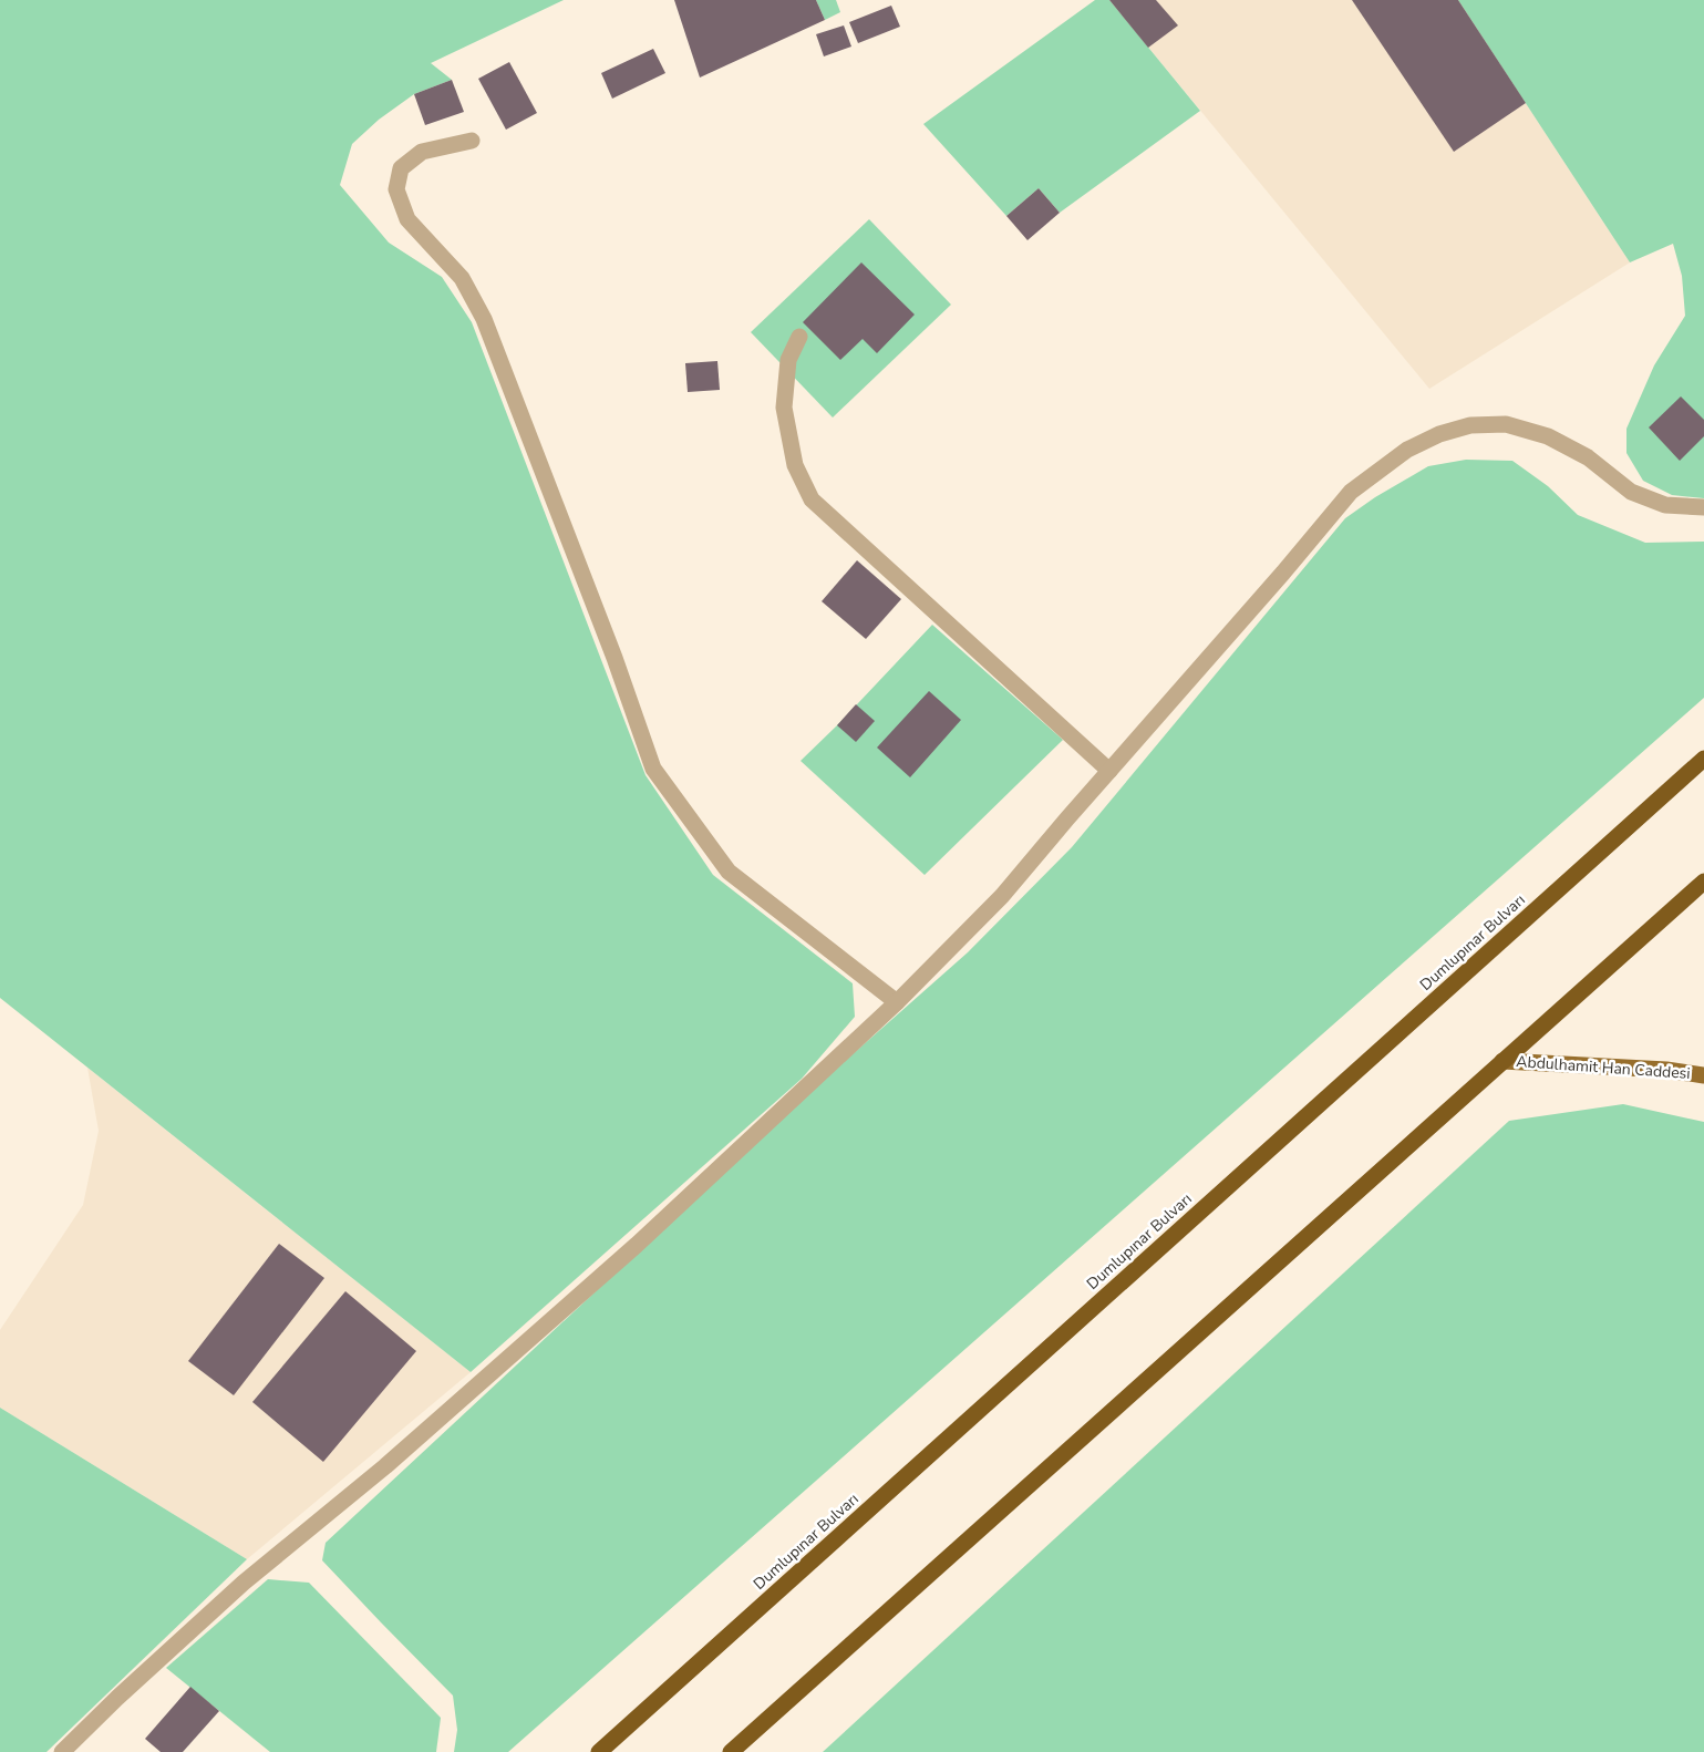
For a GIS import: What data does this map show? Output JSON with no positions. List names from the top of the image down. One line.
{"streets":{"highway":["Dumlupınar Bulvarı"],"main road":["Abdulhamit Han Caddesi"]}}
